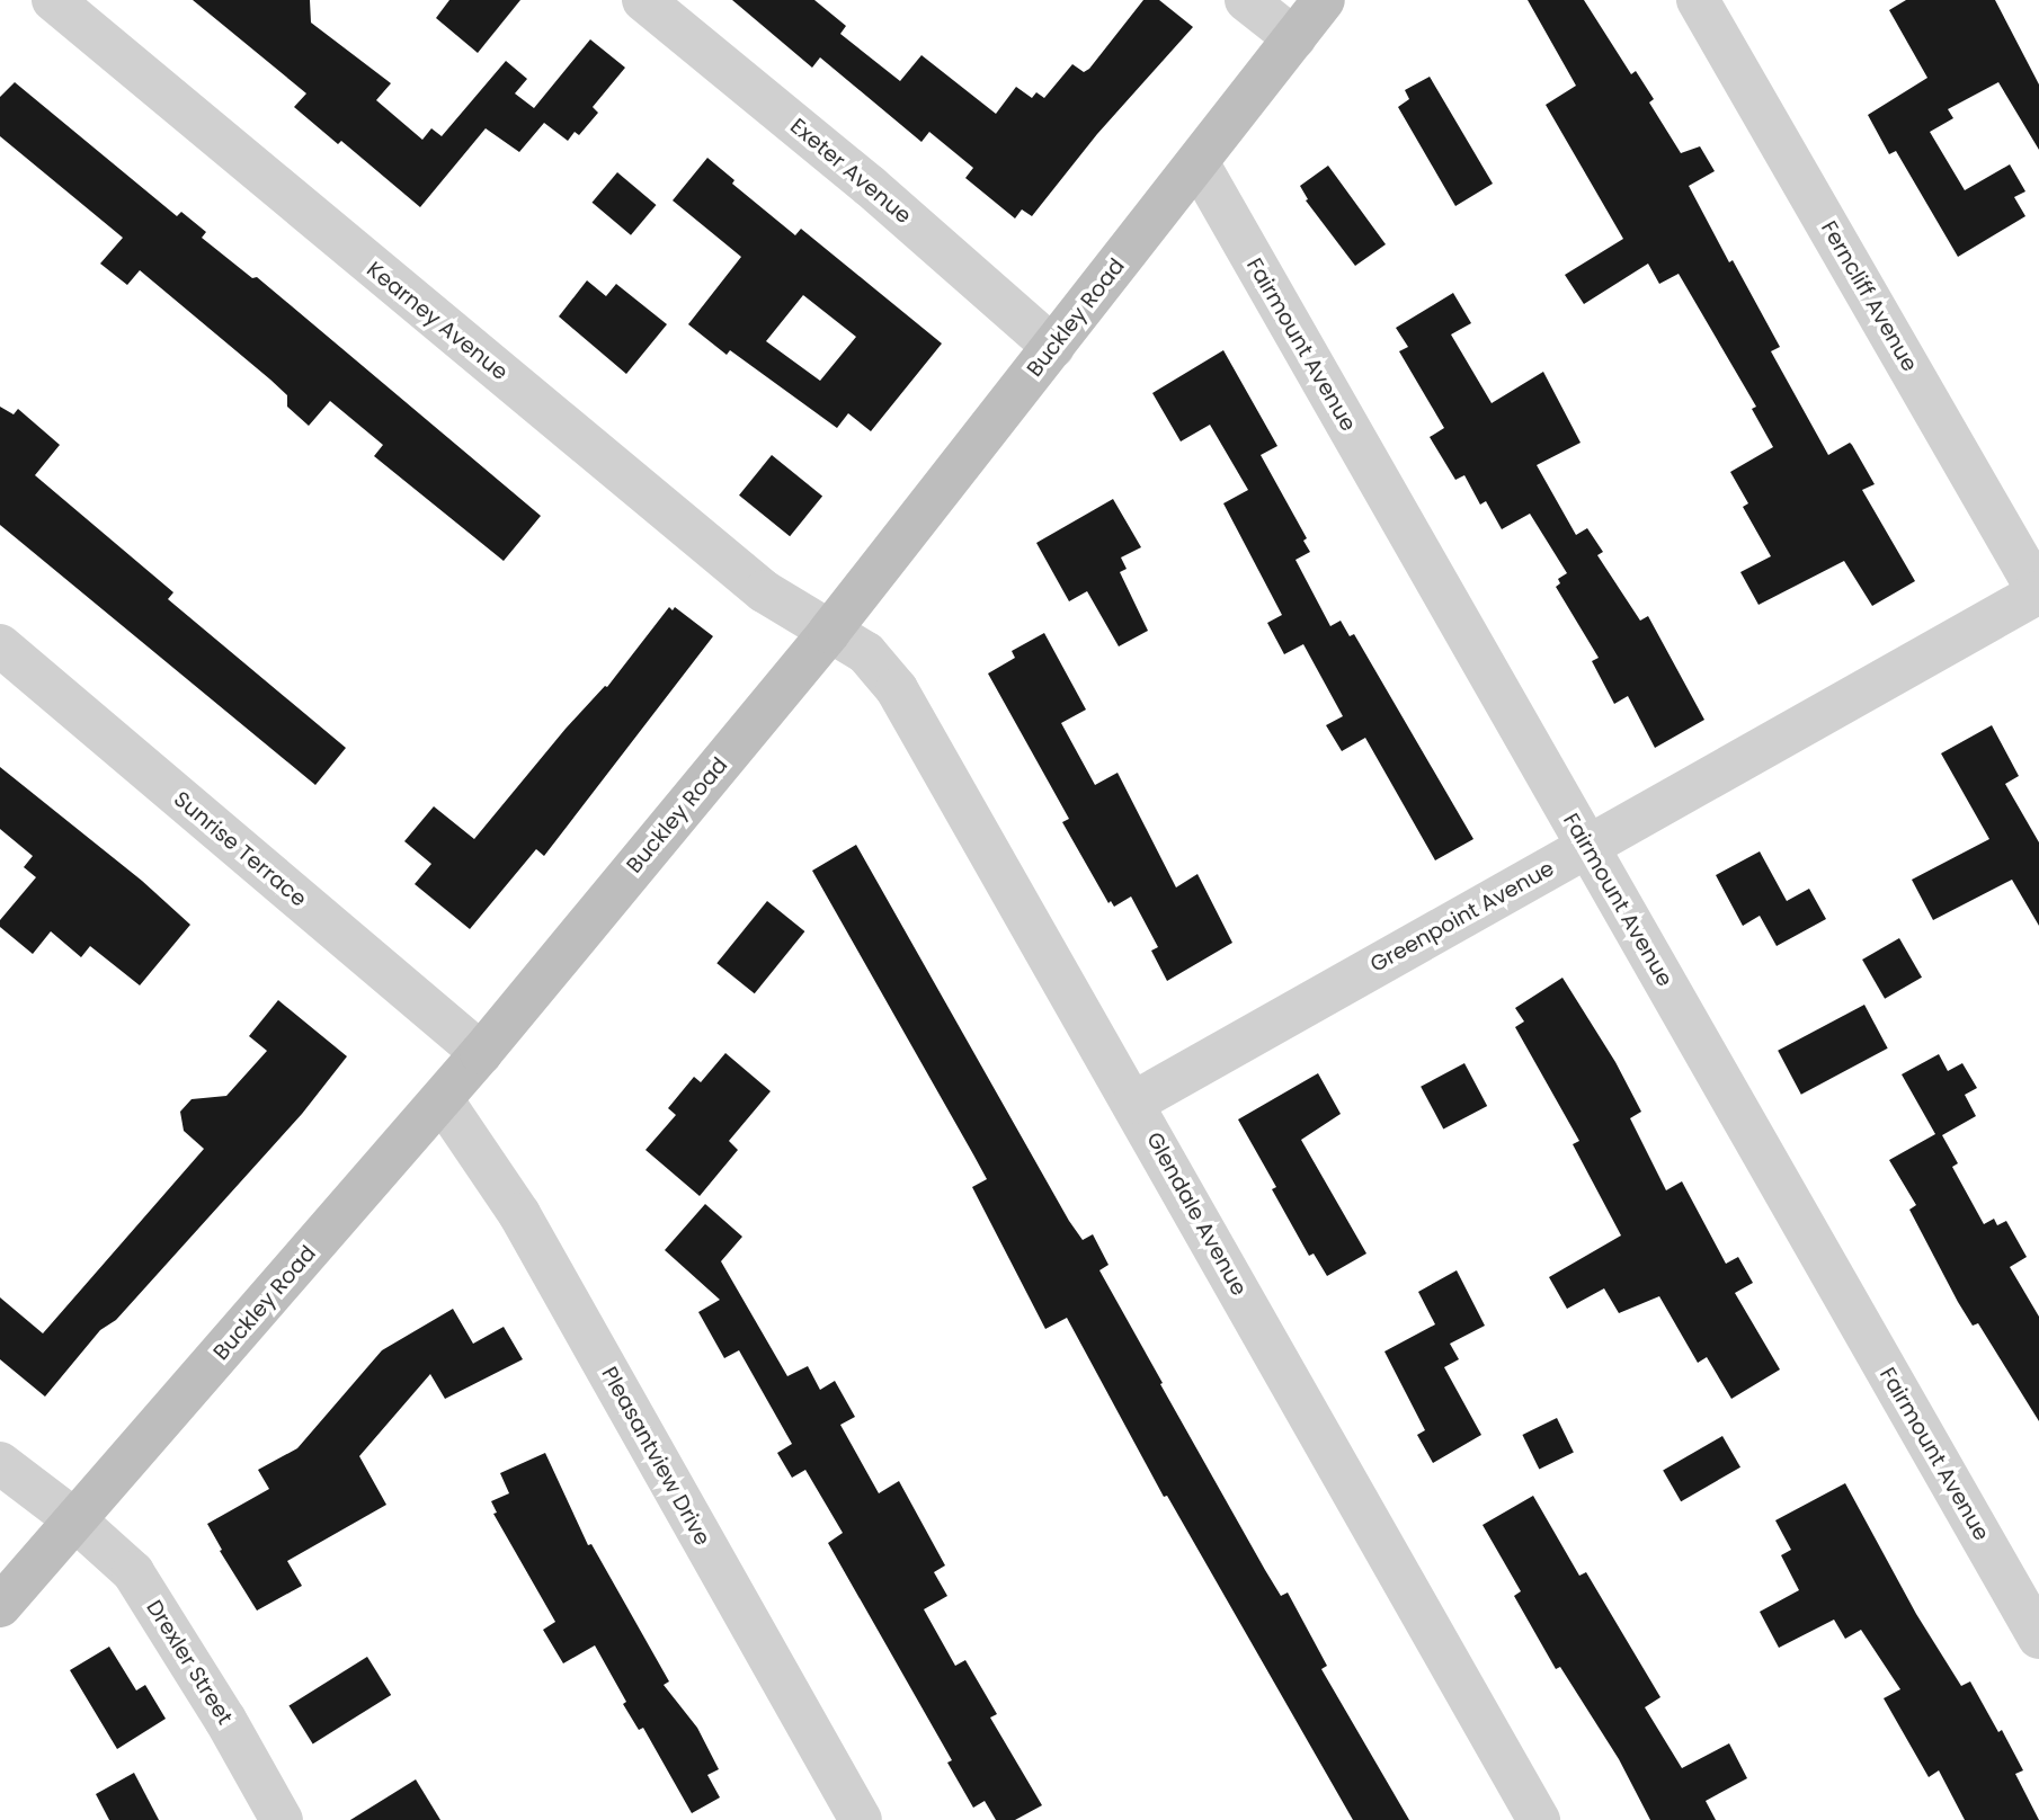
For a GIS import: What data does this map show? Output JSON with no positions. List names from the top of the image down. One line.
{"streets":{"street":["Exeter Avenue","Ferncliff Avenue","Buckley Road","Kearney Avenue","Fairmount Avenue","Sunrise Terrace","Greenpoint Avenue","Glendale Avenue","Pleasantview Drive","Drexler Street"]},"crossings":[["Exeter Avenue","Buckley Road"],["Ferncliff Avenue","Greenpoint Avenue"],["Buckley Road","Kearney Avenue"],["Buckley Road","Fairmount Avenue"],["Buckley Road","Sunrise Terrace"],["Buckley Road","Glendale Avenue"],["Buckley Road","Pleasantview Drive"],["Buckley Road","Drexler Street"],["Kearney Avenue","Glendale Avenue"],["Fairmount Avenue","Greenpoint Avenue"],["Greenpoint Avenue","Glendale Avenue"]]}
